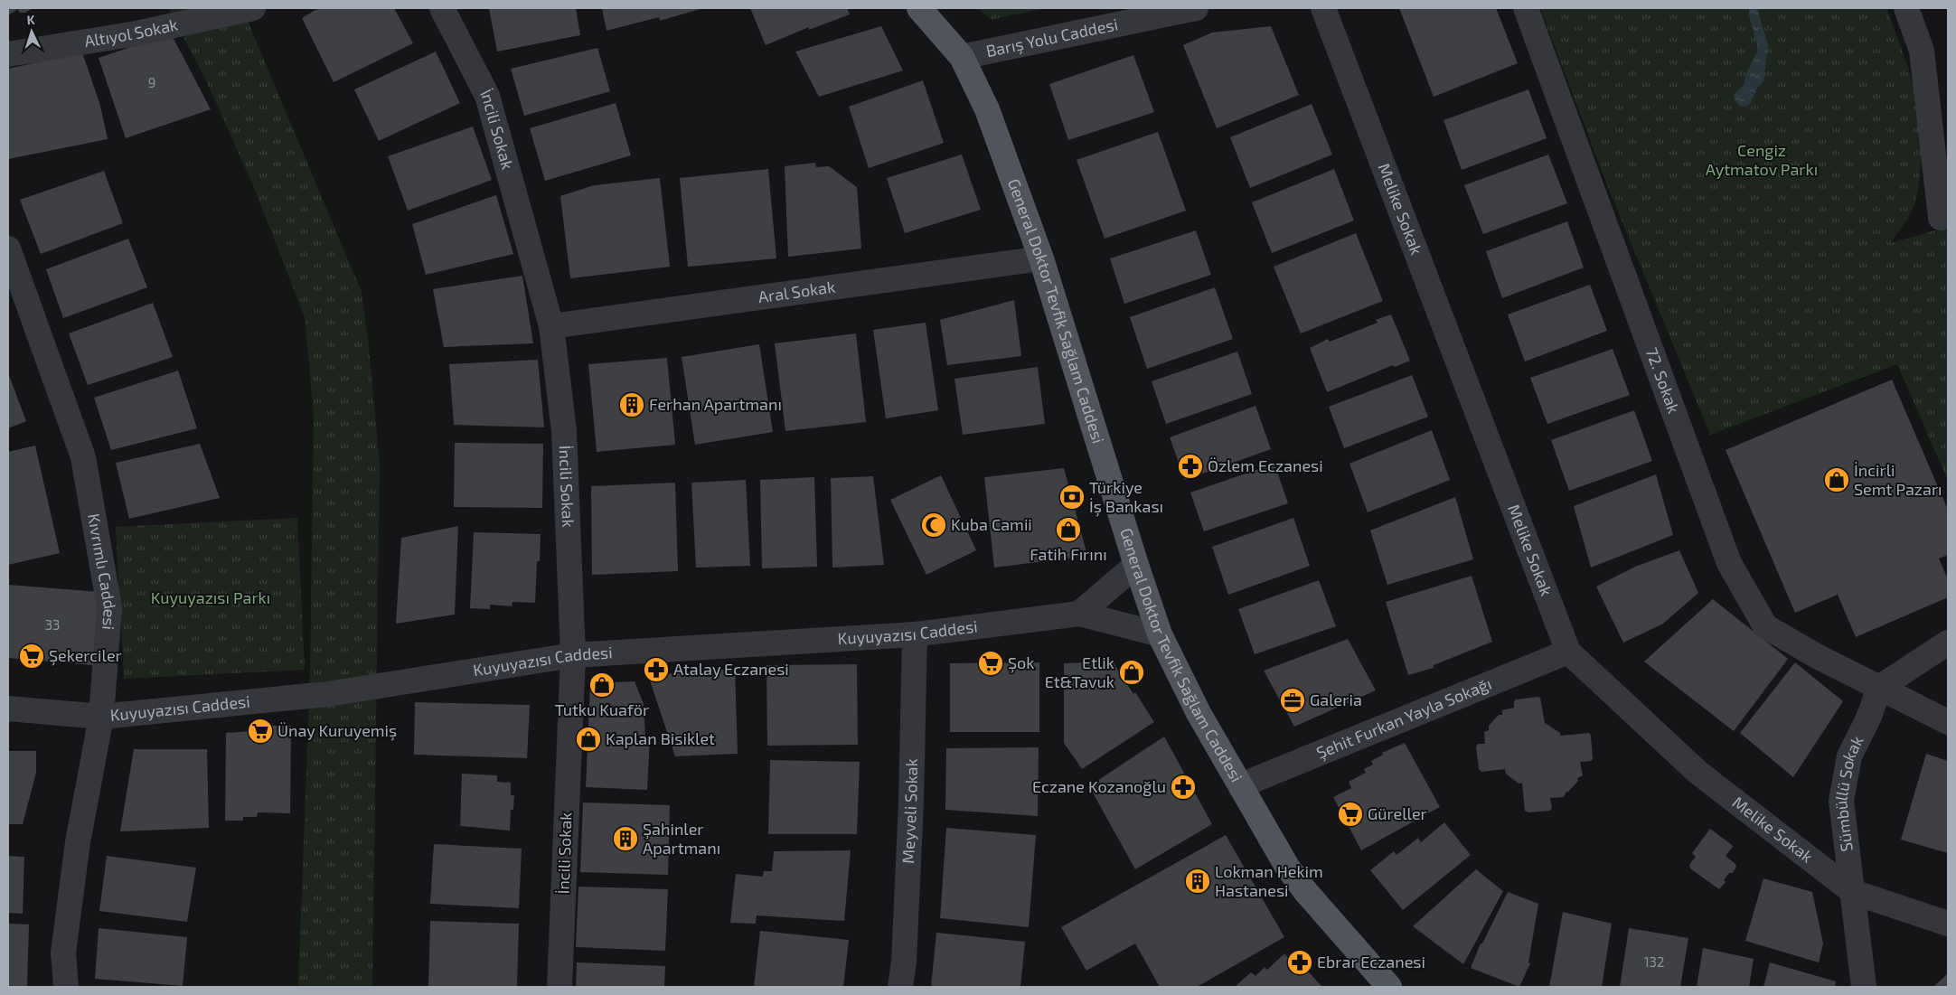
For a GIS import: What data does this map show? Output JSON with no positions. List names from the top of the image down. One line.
{"streets":{"main road":["General Doktor Tevfik Sağlam Caddesi"],"street":["Altıyol Sokak","Barış Yolu Caddesi","İncili Sokak","Melike Sokak","Aral Sokak","72. Sokak","Kıvrımlı Caddesi","Kuyuyazısı Caddesi","Şehit Furkan Yayla Sokağı","Sümbüllü Sokak","Meyveli Sokak"]},"crossings":[["Barış Yolu Caddesi","General Doktor Tevfik Sağlam Caddesi"],["İncili Sokak","Aral Sokak"],["İncili Sokak","Kuyuyazısı Caddesi"],["Melike Sokak","Şehit Furkan Yayla Sokağı"],["Melike Sokak","Sümbüllü Sokak"],["Aral Sokak","General Doktor Tevfik Sağlam Caddesi"],["General Doktor Tevfik Sağlam Caddesi","Şehit Furkan Yayla Sokağı"],["72. Sokak","Sümbüllü Sokak"],["Kıvrımlı Caddesi","Kuyuyazısı Caddesi"],["Kuyuyazısı Caddesi","Meyveli Sokak"]],"parks":["Cengiz Aytmatov Parkı","Kuyuyazısı Parkı"],"places":{"building":["Ferhan Apartmanı","Şahinler Apartmanı","Lokman Hekim Hastanesi"],"pharmacy":["Özlem Eczanesi","Atalay Eczanesi","Eczane Kozanoğlu","Ebrar Eczanesi"],"shop":["İncirli Semt Pazarı","Fatih Fırını","Etlik Et&Tavuk","Tutku Kuaför","Kaplan Bisiklet"],"bank":["Türkiye İş Bankası"],"mosque":["Kuba Camii"],"supermarket":["Şekerciler","Şok","Ünay Kuruyemiş","Güreller"],"office":["Galeria"]},"house_numbers":["9","33","132"],"north":"top"}
